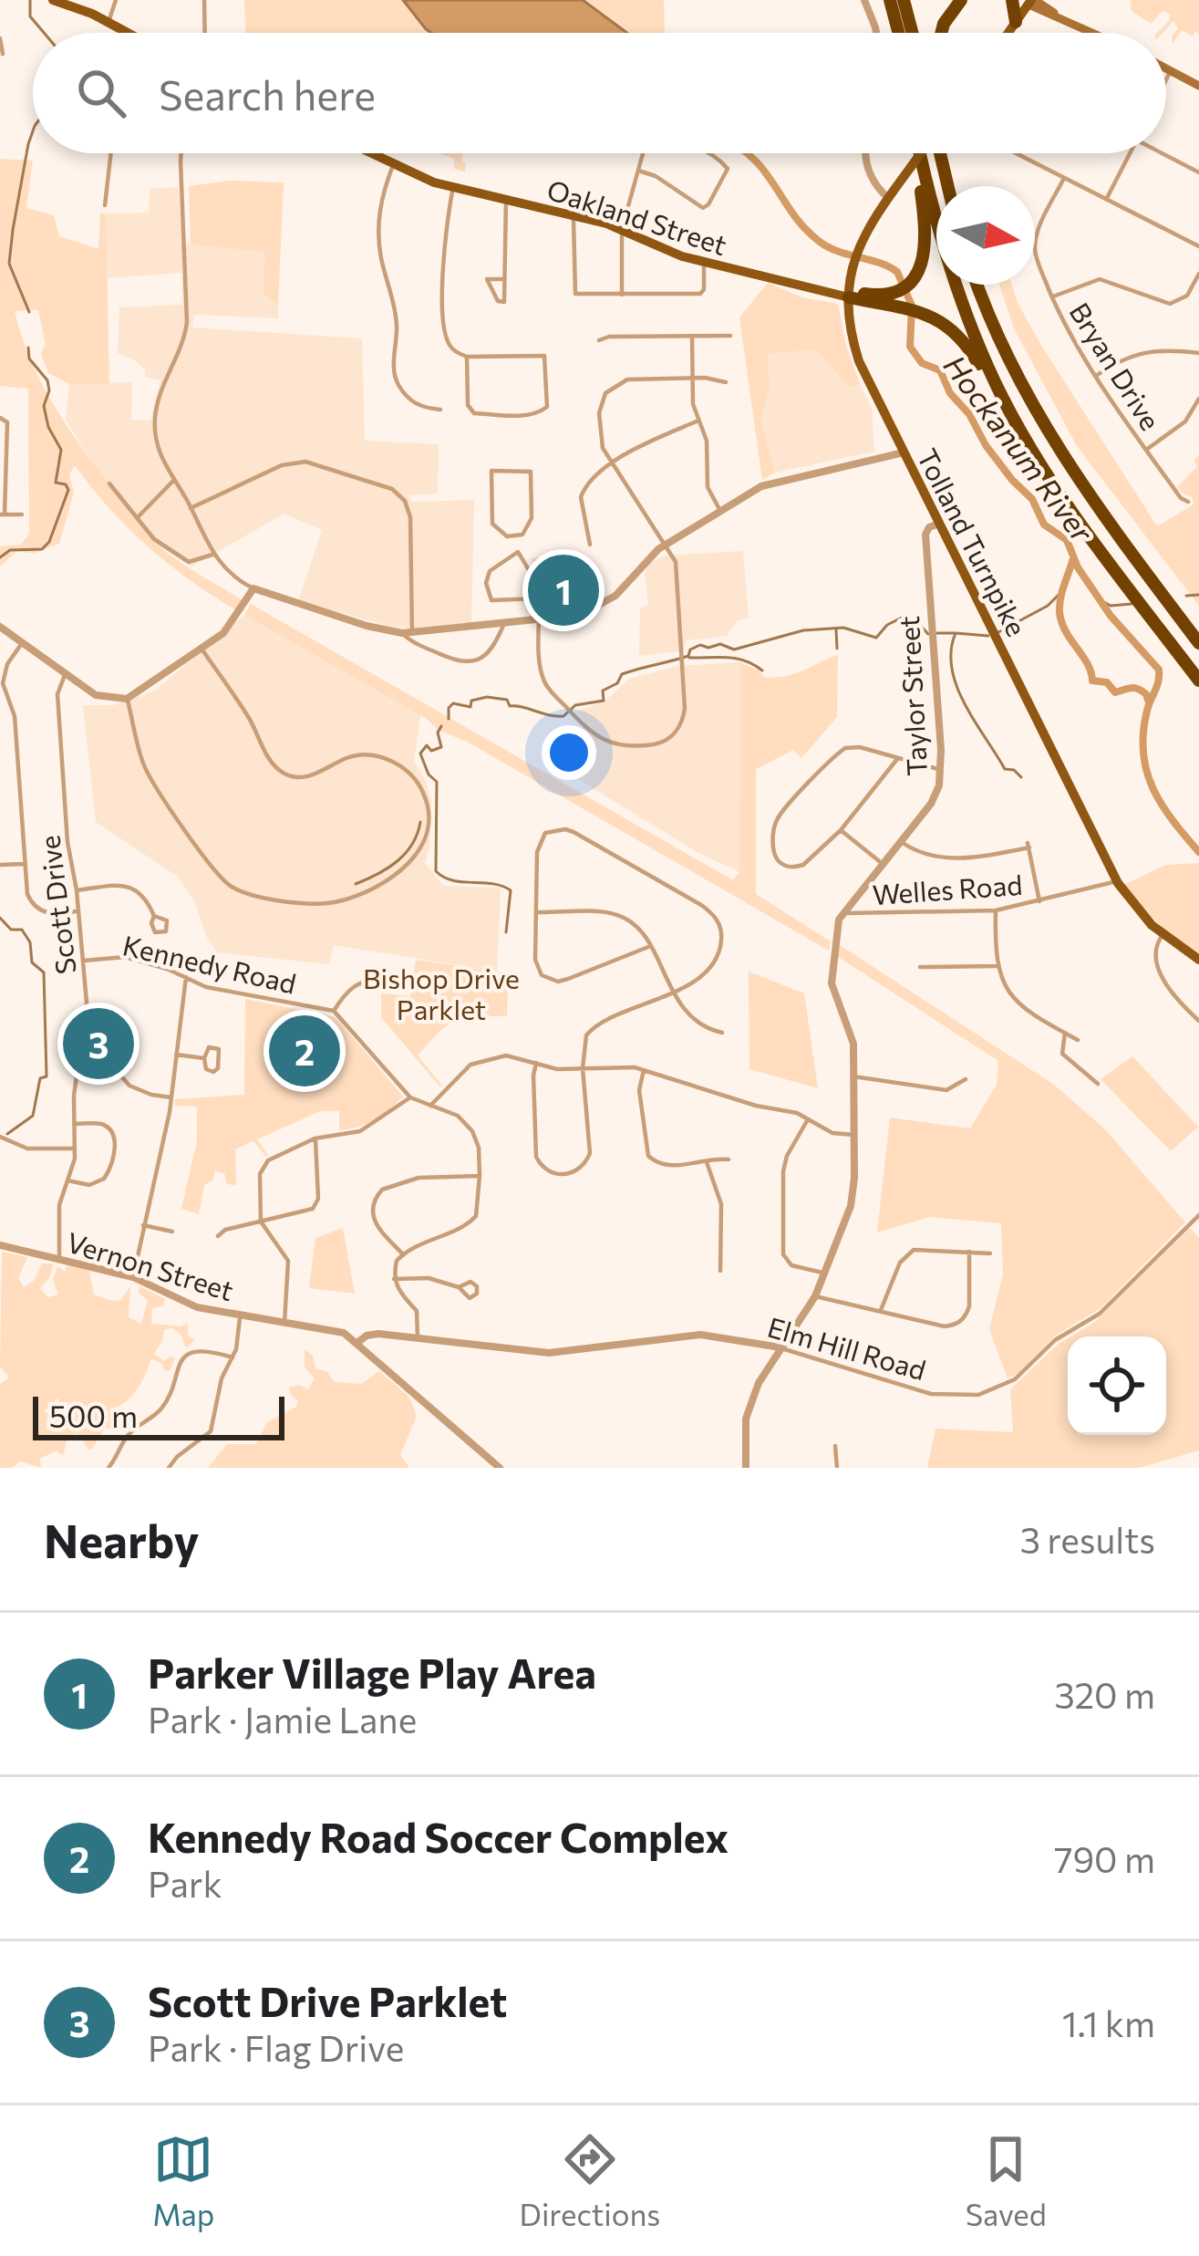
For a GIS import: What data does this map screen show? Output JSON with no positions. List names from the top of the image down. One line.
{"streets":{"main road":["Oakland Street","Tolland Turnpike"],"street":["Bryan Drive","Taylor Street","Welles Road","Scott Drive","Kennedy Road","Vernon Street","Elm Hill Road"]},"crossings":[["Oakland Street","Tolland Turnpike"],["Tolland Turnpike","Taylor Street"],["Tolland Turnpike","Welles Road"],["Taylor Street","Welles Road"],["Taylor Street","Elm Hill Road"],["Scott Drive","Kennedy Road"],["Scott Drive","Vernon Street"],["Vernon Street","Elm Hill Road"]],"water":["Hockanum River"],"parks":["Bishop Drive Parklet"],"scale_bar":"500 m","north":"right","page":{"search":"Search here","pins":["1","3","2"],"scale":"500 m","heading":["Nearby","3 results"],"list":[{"mark":"1","name":"Parker Village Play Area","note":"Park · Jamie Lane","value":"320 m"},{"mark":"2","name":"Kennedy Road Soccer Complex","note":"Park","value":"790 m"},{"mark":"3","name":"Scott Drive Parklet","note":"Park · Flag Drive","value":"1.1 km"}],"nav":["Map","Directions","Saved"]}}
